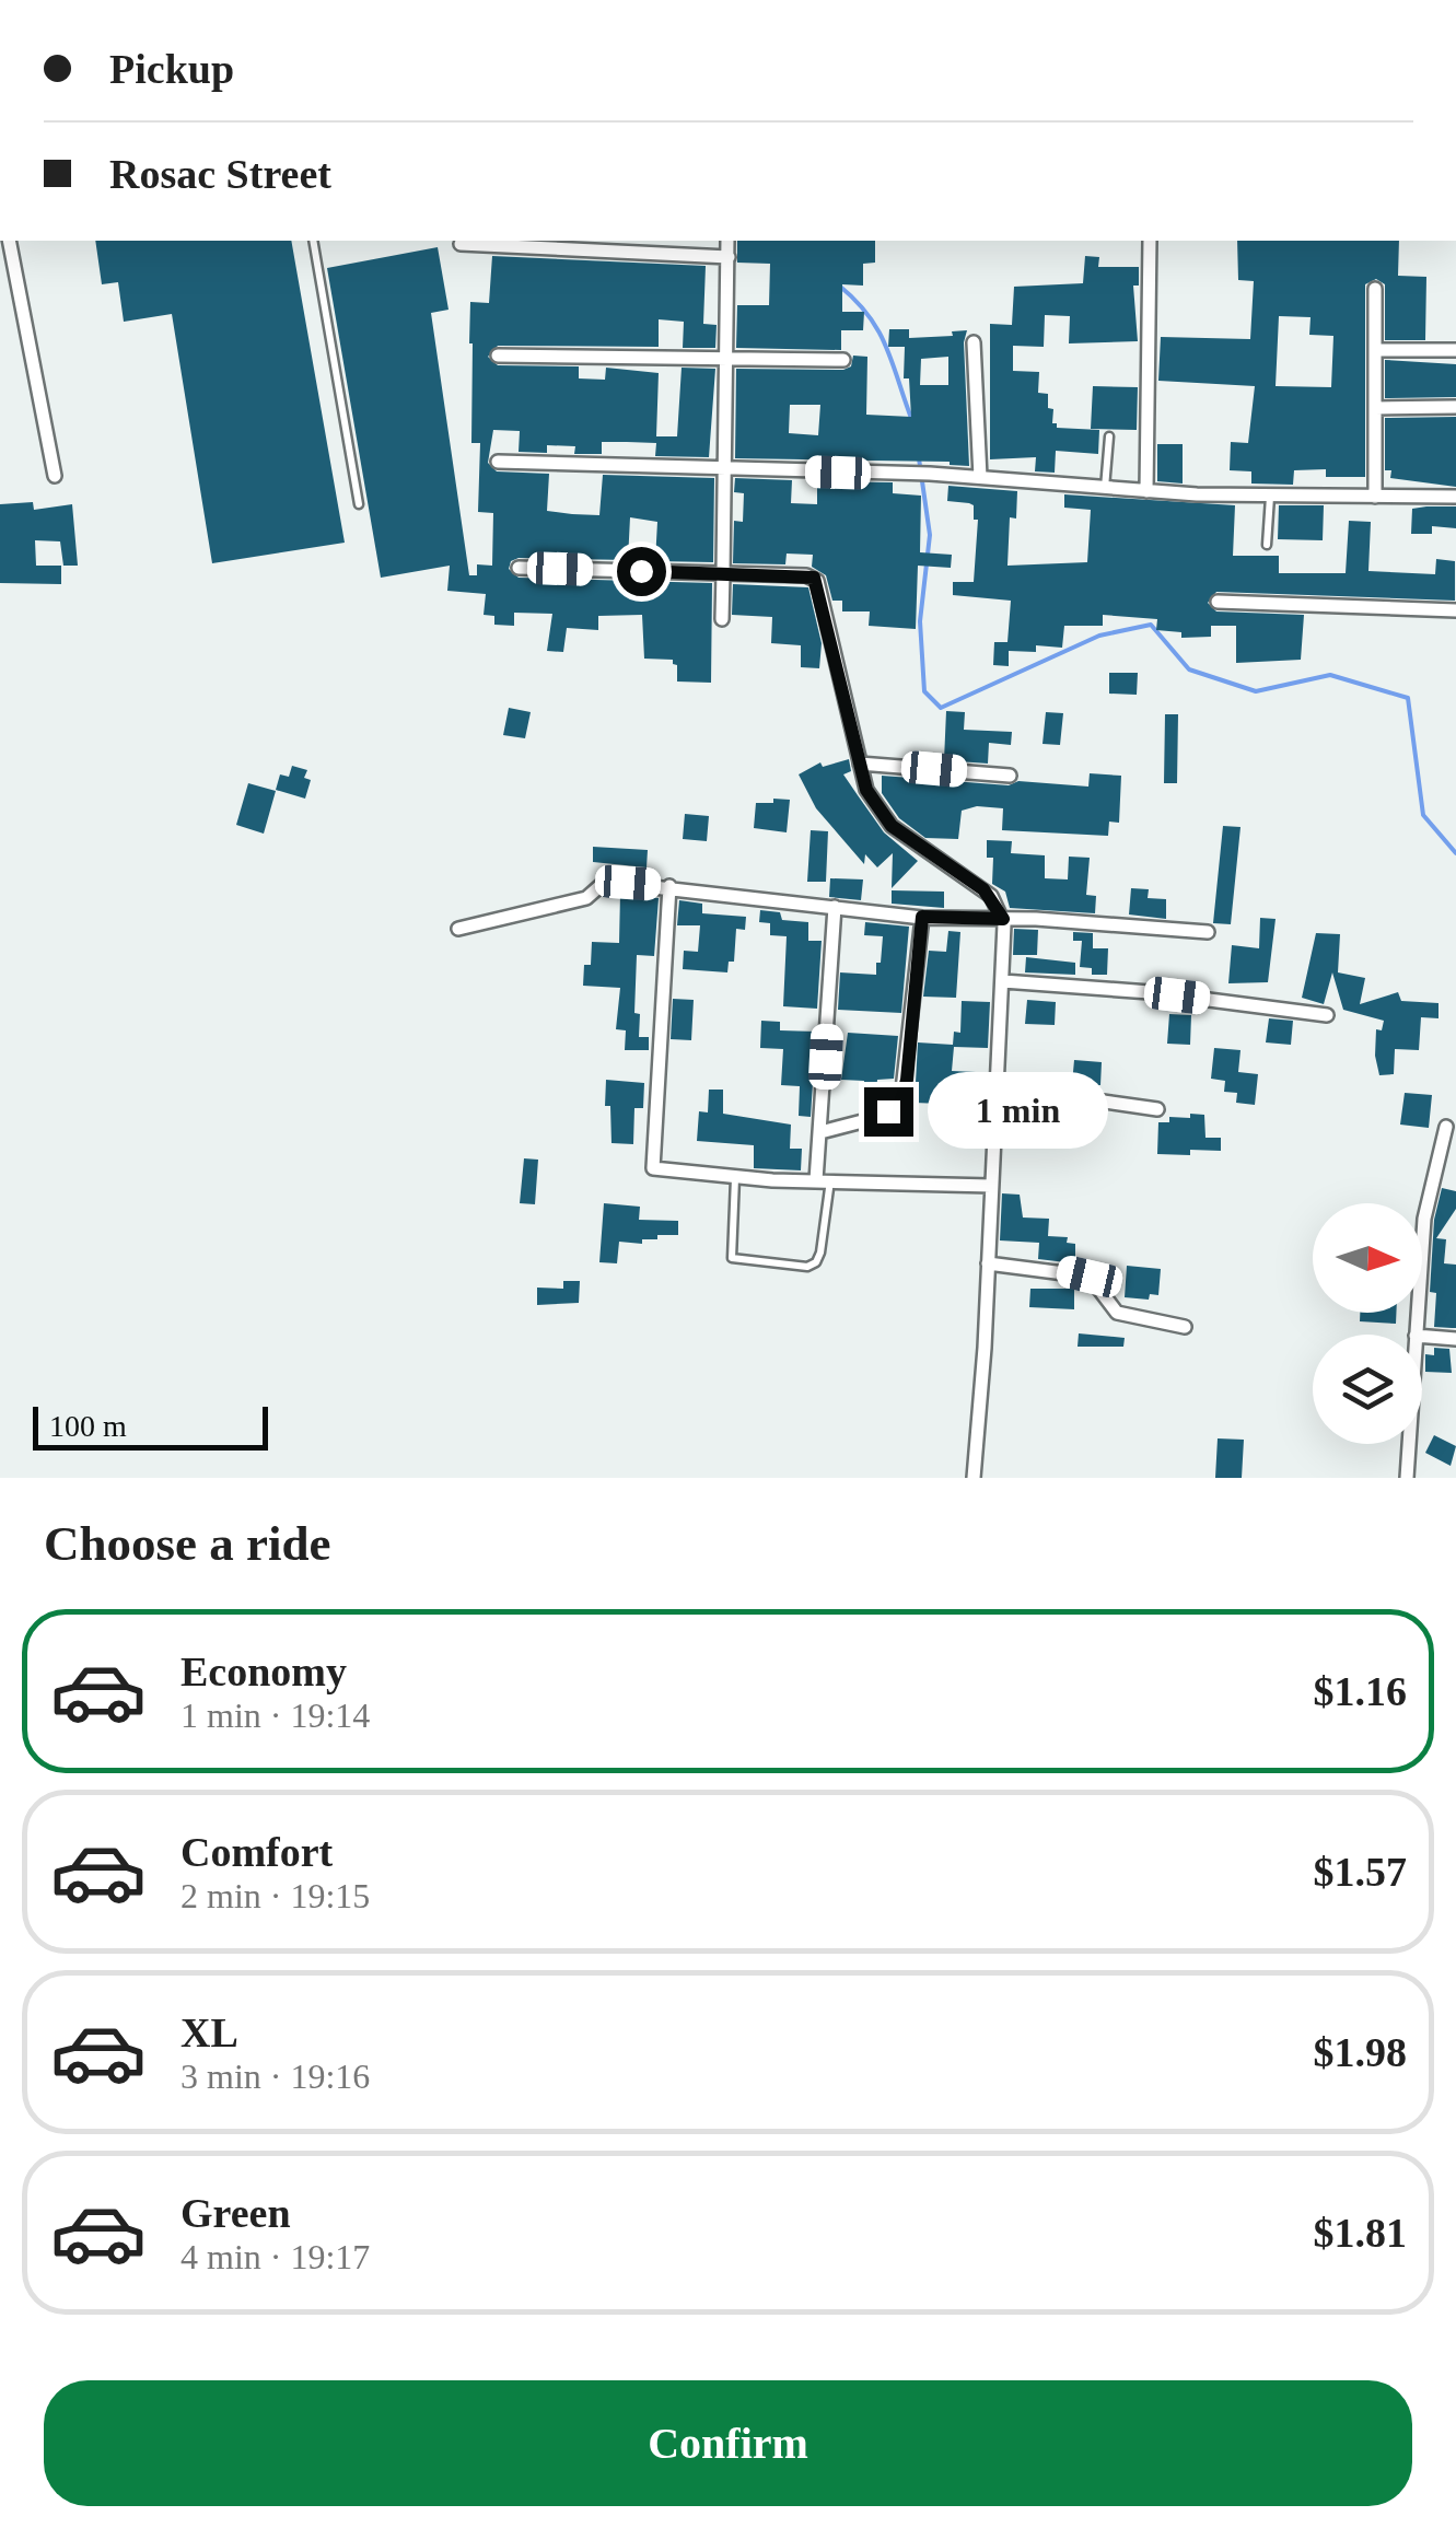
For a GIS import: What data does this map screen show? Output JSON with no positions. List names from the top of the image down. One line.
{"scale_bar":"100 m","north":"right","page":{"banner":["Pickup","Rosac Street"],"bubble":"1 min","scale":"100 m","heading":"Choose a ride","list":[{"name":"Economy","note":"1 min · 19:14","value":"$1.16"},{"name":"Comfort","note":"2 min · 19:15","value":"$1.57"},{"name":"XL","note":"3 min · 19:16","value":"$1.98"},{"name":"Green","note":"4 min · 19:17","value":"$1.81"}],"buttons":"Confirm"}}
